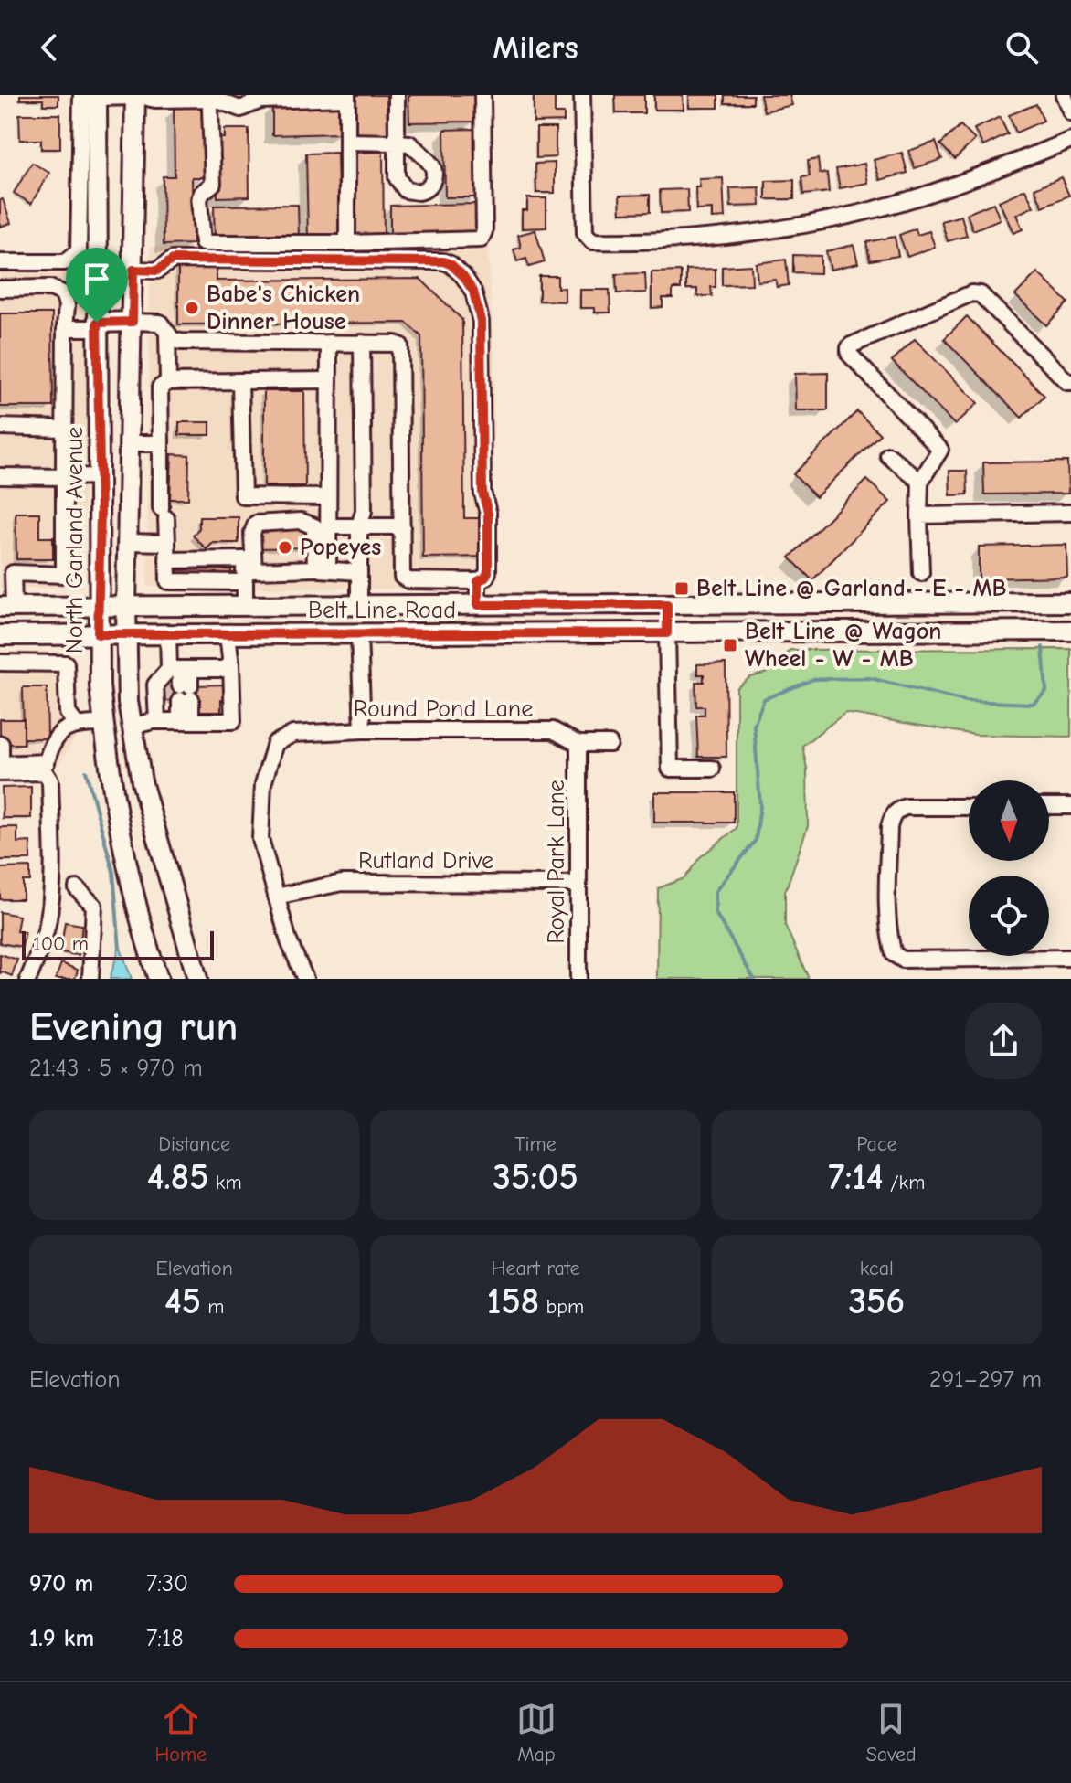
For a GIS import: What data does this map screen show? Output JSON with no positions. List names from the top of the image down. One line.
{"streets":{"main road":["North Garland Avenue","Belt Line Road"],"street":["Round Pond Lane","Rutland Drive","Royal Park Lane"]},"crossings":[["North Garland Avenue","Belt Line Road"],["Round Pond Lane","Rutland Drive"],["Round Pond Lane","Royal Park Lane"],["Rutland Drive","Royal Park Lane"]],"places":{"other":["Babe's Chicken Dinner House","Popeyes"],"transit":["Belt Line @ Garland - E - MB","Belt Line @ Wagon Wheel - W - MB"]},"scale_bar":"100 m","north":"bottom","page":{"header":"Milers","scale":"100 m","heading":["Evening run","21:43 · 5 × 970 m"],"stats":[["Distance","4.85 km"],["Time","35:05"],["Pace","7:14 /km"],["Elevation","45 m"],["Heart rate","158 bpm"],["kcal","356"]],"chart":["Elevation","291–297 m"],"list":[{"name":"970 m","note":"7:30"},{"name":"1.9 km","note":"7:18"}],"tabs":["Home","Map","Saved"]}}
